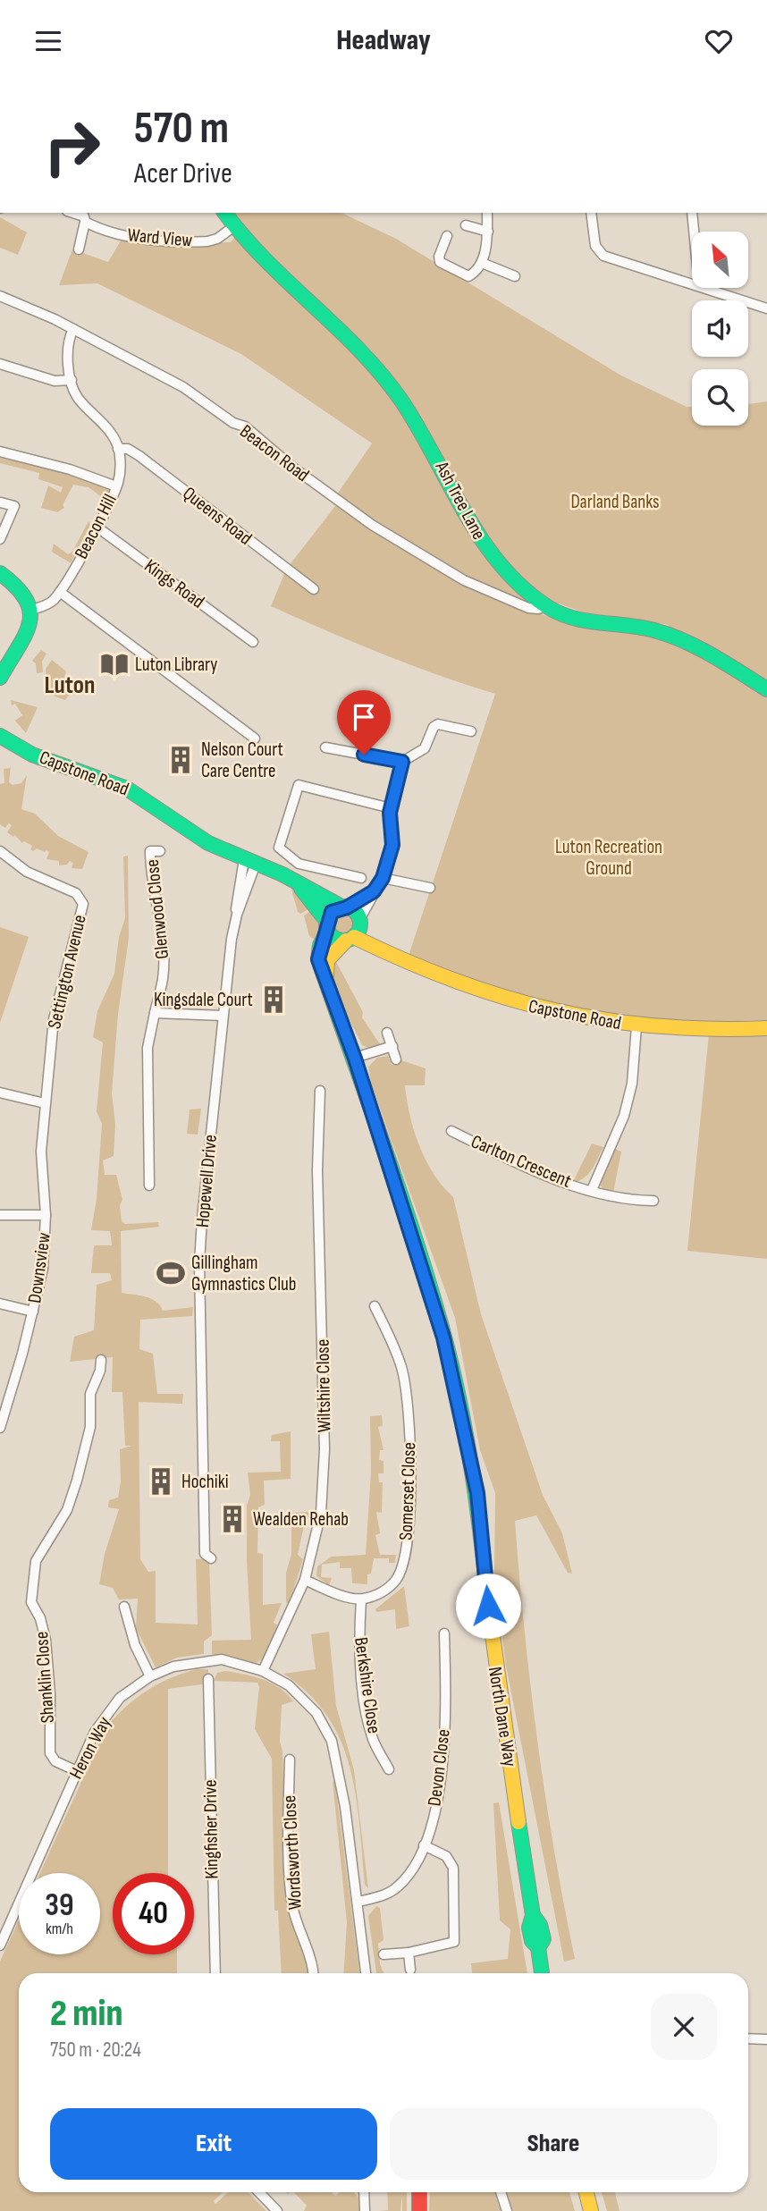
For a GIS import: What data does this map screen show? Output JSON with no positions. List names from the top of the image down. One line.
{"streets":{"street":["Ward View","Beacon Road","Ash Tree Lane","Queens Road","Beacon Hill","Kings Road","Capstone Road","Glenwood Close","Settington Avenue","Carlton Crescent","Hopewell Drive","Downsview","Wiltshire Close","Somerset Close","Shanklin Close","Berkshire Close","North Dane Way","Heron Way","Devon Close","Kingfisher Drive","Wordsworth Close"]},"crossings":[["Ward View","Ash Tree Lane"],["Beacon Road","Ash Tree Lane"],["Queens Road","Beacon Hill"],["Beacon Hill","Kings Road"],["Capstone Road","Carlton Crescent"],["Capstone Road","Hopewell Drive"],["Capstone Road","North Dane Way"],["Settington Avenue","Downsview"],["Wiltshire Close","Heron Way"],["Somerset Close","Berkshire Close"],["Shanklin Close","Heron Way"],["Heron Way","Devon Close"]],"districts":["Luton"],"parks":["Darland Banks","Luton Recreation Ground"],"places":{"library":["Luton Library"],"building":["Nelson Court Care Centre","Kingsdale Court","Hochiki","Wealden Rehab"],"sports":["Gillingham Gymnastics Club"]},"north":"top left","page":{"header":"Headway","turn":["570 m","Acer Drive"],"speed":"39 km/h","limit":"40","heading":["2 min","750 m · 20:24"],"buttons":["Exit","Share"]}}
